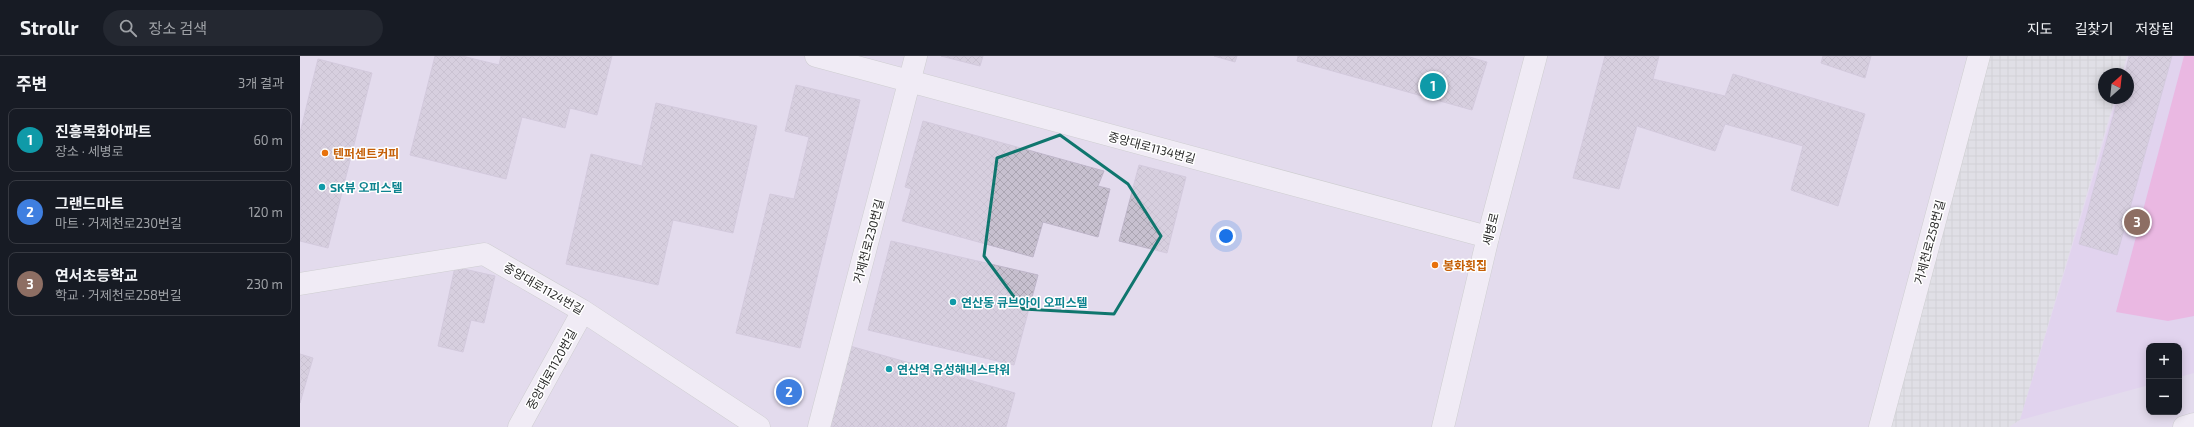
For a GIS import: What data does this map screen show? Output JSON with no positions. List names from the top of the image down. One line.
{"streets":{"street":["중앙대로1134번길","세병로","거제천로230번길","거제천로258번길","중앙대로1124번길","중앙대로1120번길"]},"crossings":[["중앙대로1134번길","세병로"],["중앙대로1134번길","거제천로230번길"],["중앙대로1124번길","중앙대로1120번길"]],"places":["텐퍼센트커피","SK뷰 오피스텔","봉화횟집","연산동 큐브아이 오피스텔","연산역 유성해네스타워"],"north":"top right","page":{"header":"Strollr","search":"장소 검색","nav":["지도","길찾기","저장됨"],"heading":["주변","3개 결과"],"pins":["1","3","2"],"list":[{"mark":"1","name":"진흥목화아파트","note":"장소 · 세병로","value":"60 m"},{"mark":"2","name":"그랜드마트","note":"마트 · 거제천로230번길","value":"120 m"},{"mark":"3","name":"연서초등학교","note":"학교 · 거제천로258번길","value":"230 m"}],"map_buttons":["+","−"]}}
